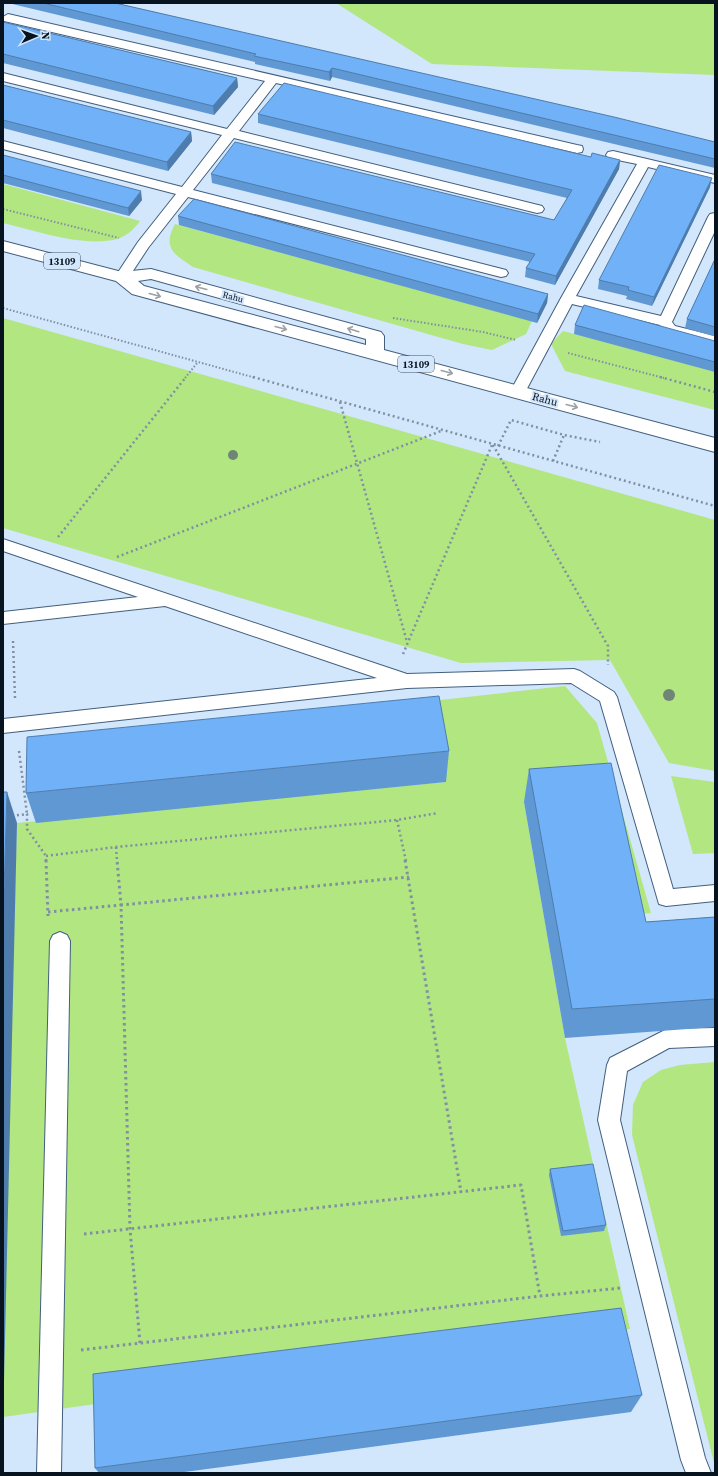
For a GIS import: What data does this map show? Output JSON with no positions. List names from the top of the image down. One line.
{"streets":{"highway":["13109","Rahu"]},"one_way":["Rahu"],"north":"right"}
